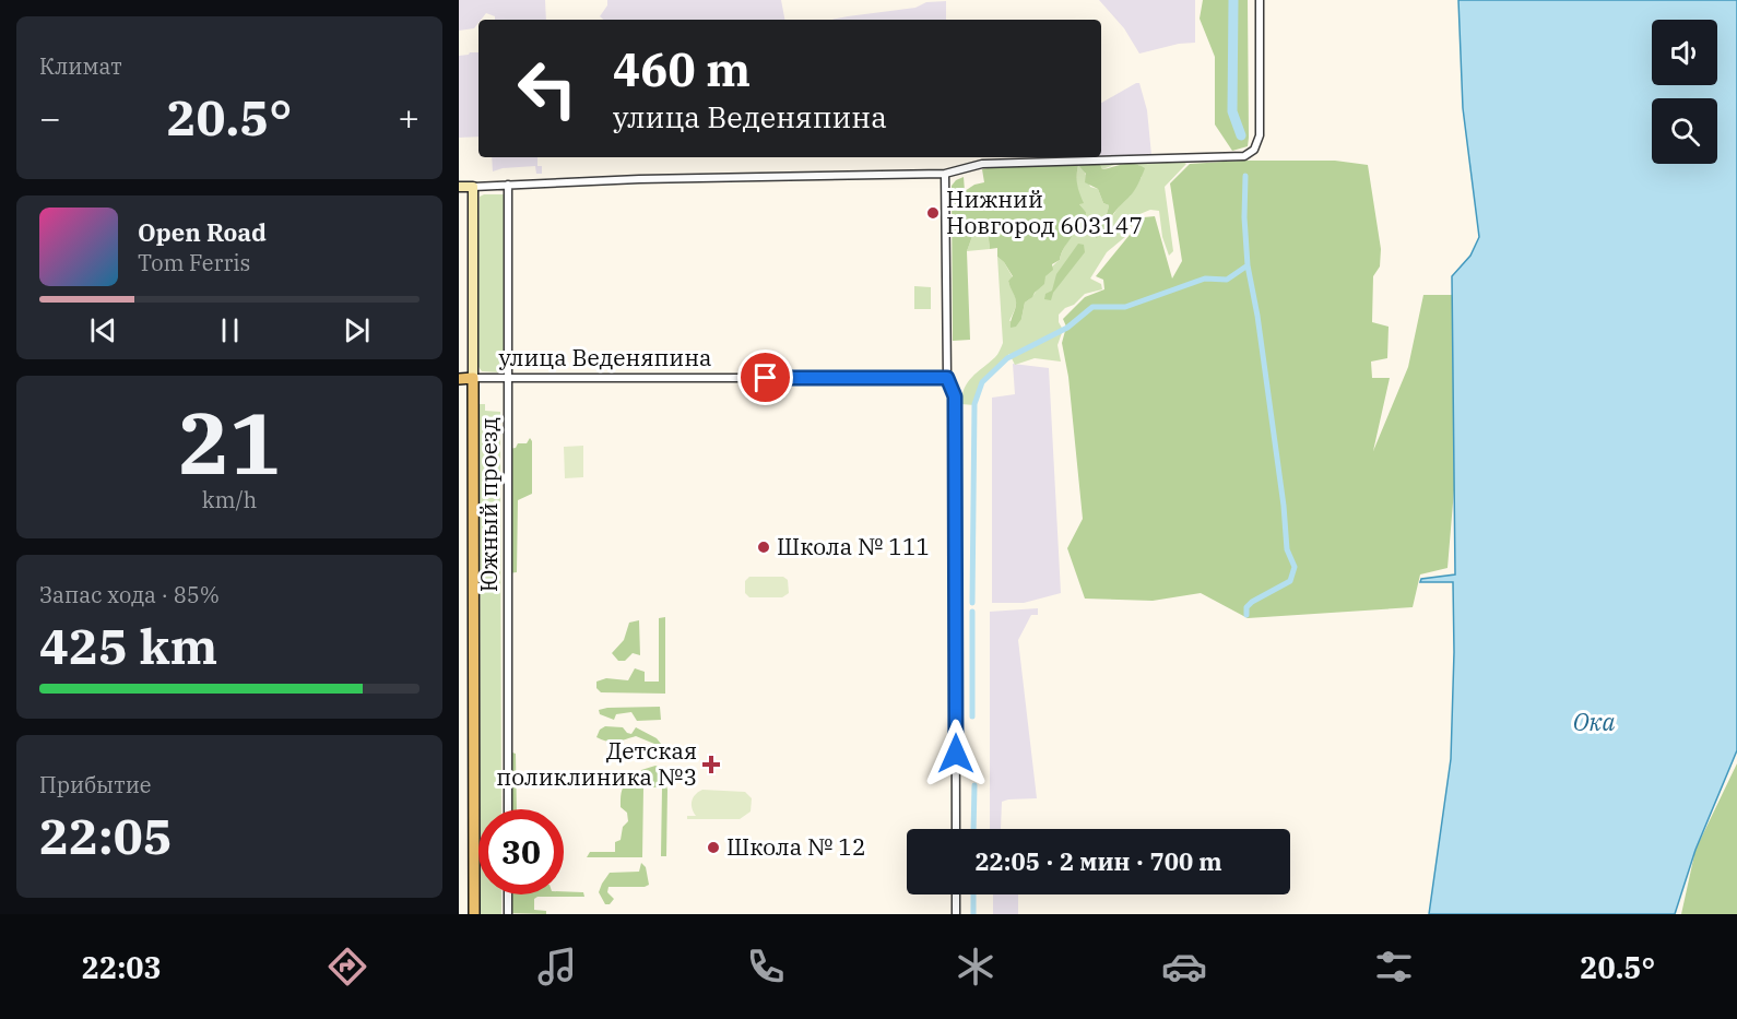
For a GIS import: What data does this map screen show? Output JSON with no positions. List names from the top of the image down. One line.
{"streets":{"main road":["улица Веденяпина"],"street":["Южный проезд"]},"crossings":[["улица Веденяпина","Южный проезд"]],"water":["Ока"],"places":{"other":["Нижний Новгород 603147","Школа № 111","Школа № 12"],"health":["Детская поликлиника №3"]},"page":{"tile":["Климат",["21","km/h"],["Запас хода · 85%","425 km"],["Прибытие","22:05"]],"turn":["460 m","улица Веденяпина"],"heat":["−","20.5°","+"],"song":["Open Road","Tom Ferris"],"limit":"30","trip":"22:05 · 2 мин · 700 m","tabs":["22:03","20.5°"]}}
